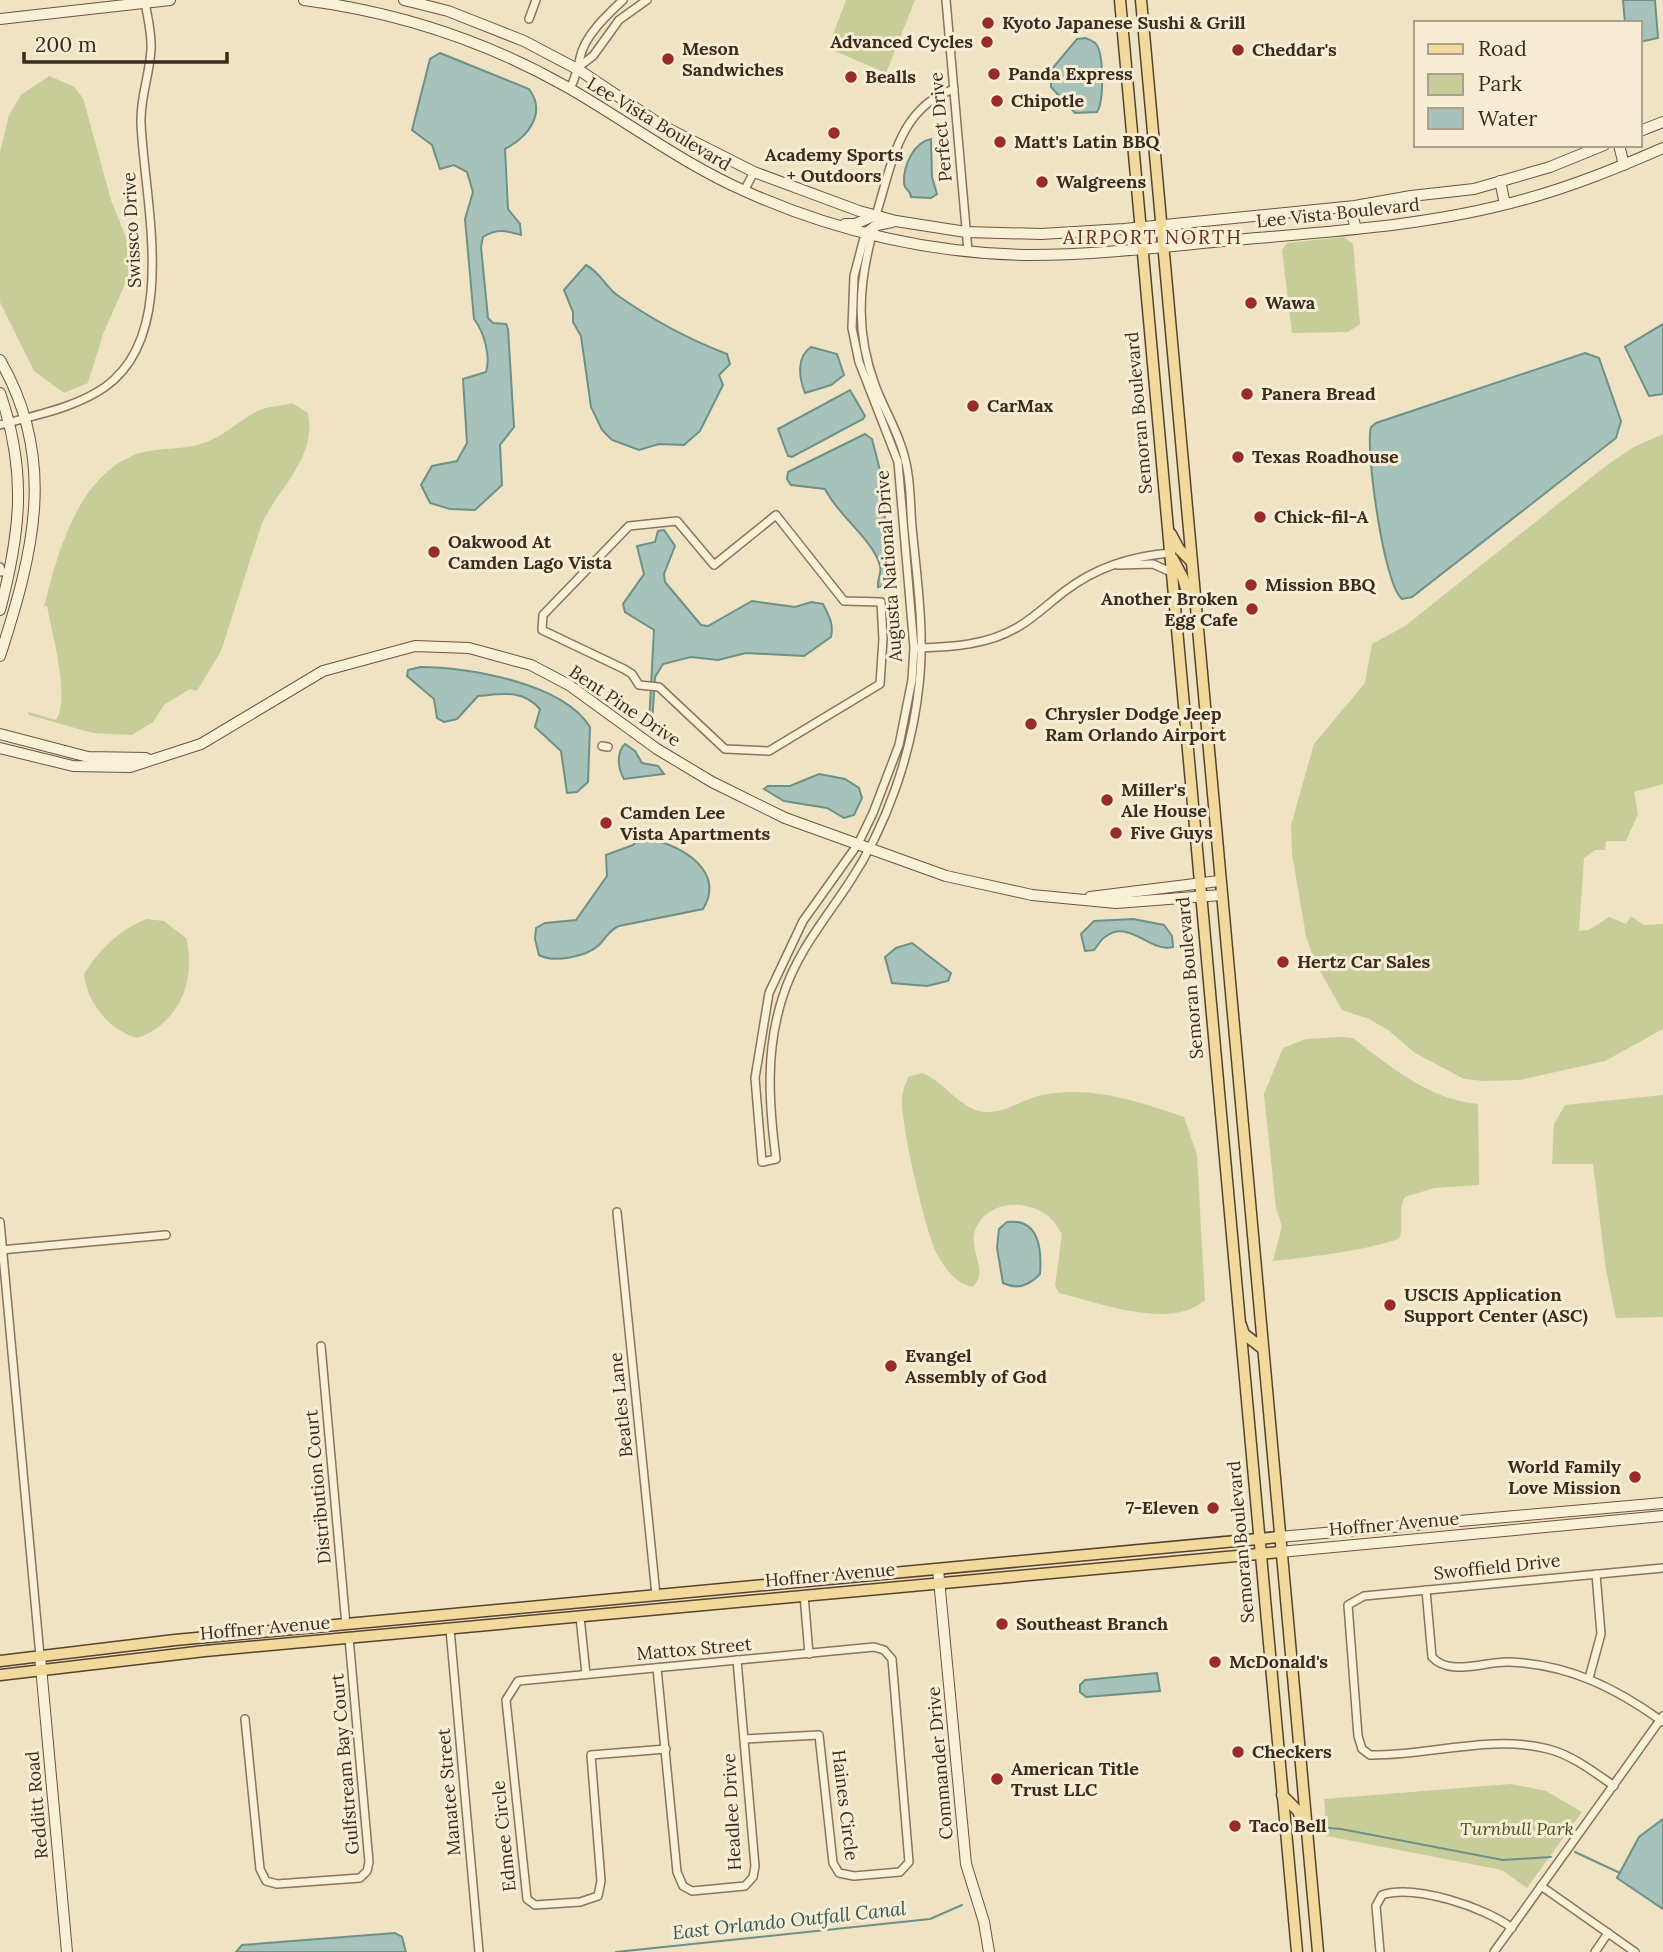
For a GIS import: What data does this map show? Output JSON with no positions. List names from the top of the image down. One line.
{"streets":{"main road":["Semoran Boulevard","Hoffner Avenue"],"street":["Lee Vista Boulevard","Perfect Drive","Swissco Drive","Augusta National Drive","Bent Pine Drive","Beatles Lane","Distribution Court","Swoffield Drive","Mattox Street","Commander Drive","Gulfstream Bay Court","Manatee Street","Redditt Road","Haines Circle","Headlee Drive","Edmee Circle"]},"crossings":[["Lee Vista Boulevard","Perfect Drive"],["Lee Vista Boulevard","Semoran Boulevard"],["Lee Vista Boulevard","Augusta National Drive"],["Semoran Boulevard","Bent Pine Drive"],["Semoran Boulevard","Hoffner Avenue"],["Augusta National Drive","Bent Pine Drive"],["Beatles Lane","Hoffner Avenue"],["Distribution Court","Hoffner Avenue"],["Hoffner Avenue","Commander Drive"],["Hoffner Avenue","Gulfstream Bay Court"],["Hoffner Avenue","Manatee Street"],["Hoffner Avenue","Redditt Road"],["Mattox Street","Haines Circle"],["Mattox Street","Headlee Drive"],["Mattox Street","Edmee Circle"],["Haines Circle","Headlee Drive"],["Headlee Drive","Edmee Circle"]],"districts":["AIRPORT NORTH"],"water":["East Orlando Outfall Canal"],"parks":["Turnbull Park"],"places":["Kyoto Japanese Sushi & Grill","Advanced Cycles","Cheddar's","Meson Sandwiches","Panda Express","Bealls","Chipotle","Academy Sports + Outdoors","Matt's Latin BBQ","Walgreens","Wawa","Panera Bread","CarMax","Texas Roadhouse","Chick-fil-A","Oakwood At Camden Lago Vista","Mission BBQ","Another Broken Egg Cafe","Chrysler Dodge Jeep Ram Orlando Airport","Miller's Ale House","Camden Lee Vista Apartments","Five Guys","Hertz Car Sales","USCIS Application Support Center (ASC)","Evangel Assembly of God","World Family Love Mission","7-Eleven","Southeast Branch","McDonald's","Checkers","American Title Trust LLC","Taco Bell"],"legend":["Road","Park","Water"],"scale_bar":"200 m"}
